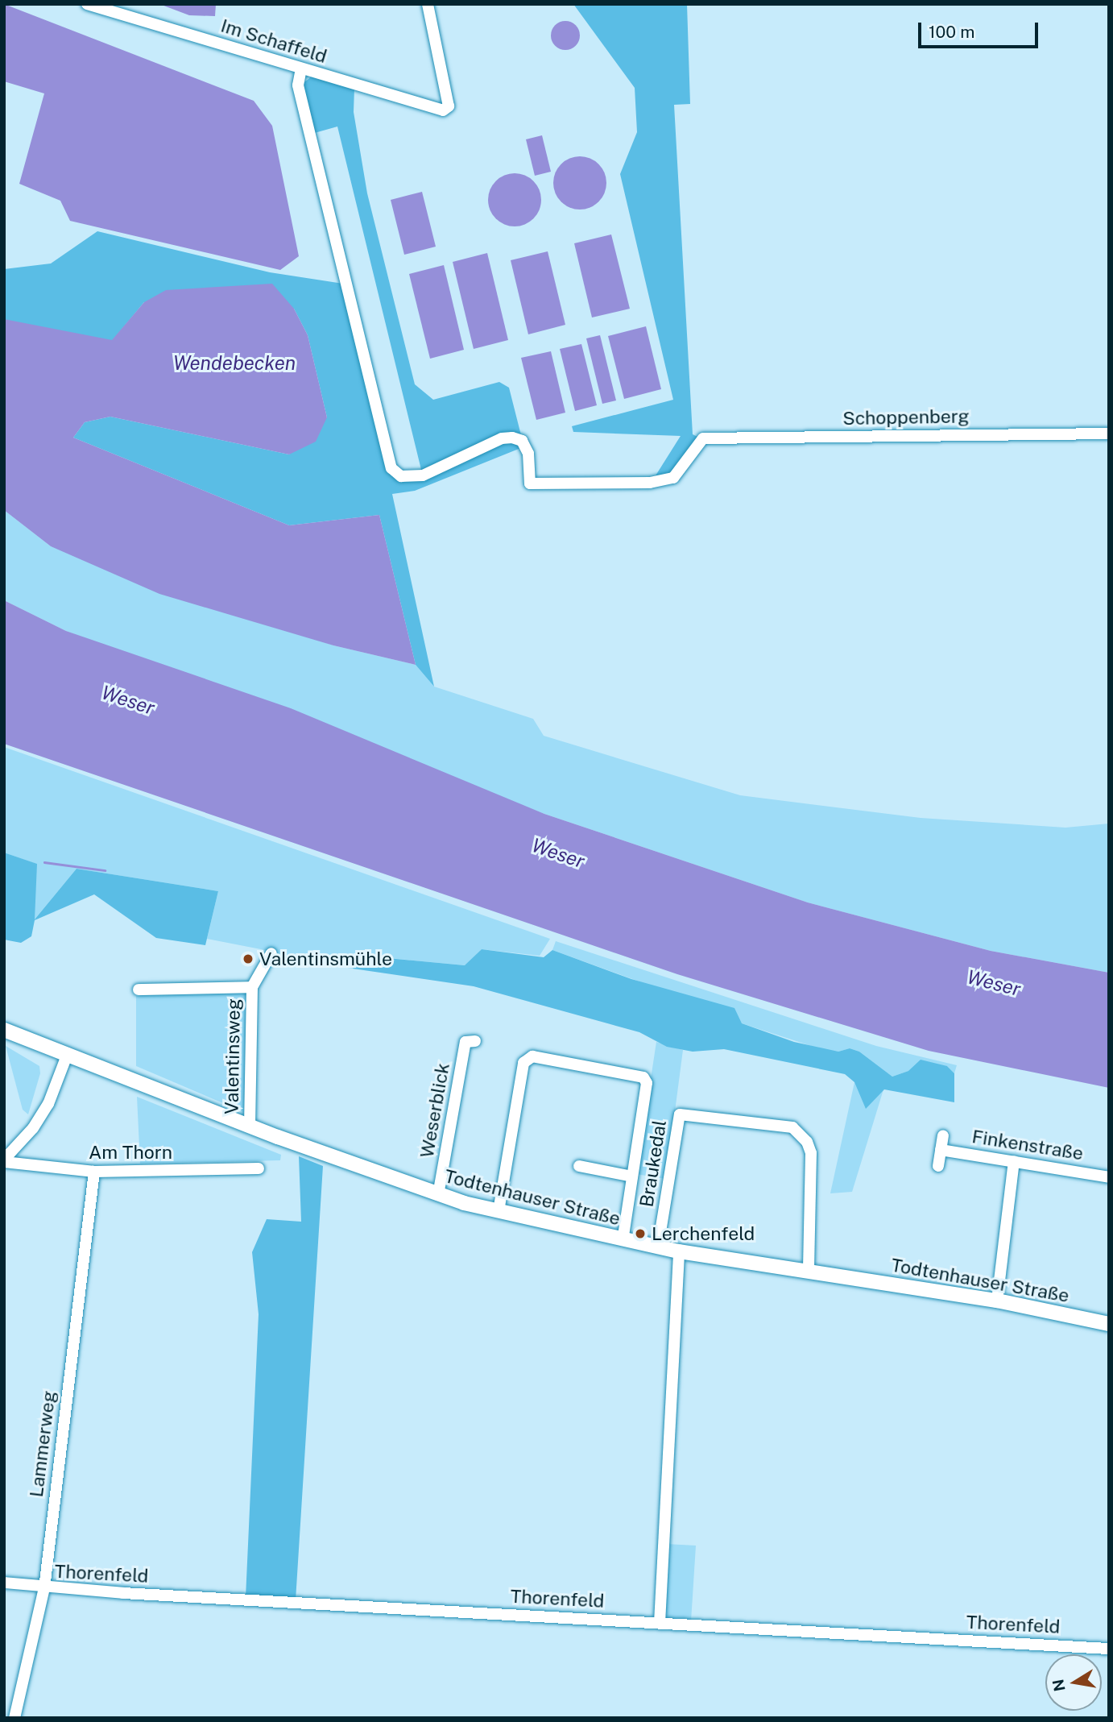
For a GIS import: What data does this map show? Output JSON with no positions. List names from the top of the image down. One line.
{"streets":{"main road":["Todtenhauser Straße"],"street":["Im Schaffeld","Schoppenberg","Valentinsweg","Weserblick","Finkenstraße","Am Thorn","Braukedal","Lammerweg","Thorenfeld"]},"crossings":[["Im Schaffeld","Schoppenberg"],["Valentinsweg","Todtenhauser Straße"],["Weserblick","Todtenhauser Straße"],["Am Thorn","Lammerweg"],["Braukedal","Todtenhauser Straße"],["Lammerweg","Thorenfeld"]],"water":["Wendebecken","Weser"],"places":["Valentinsmühle","Lerchenfeld"],"scale_bar":"100 m","north":"left"}
